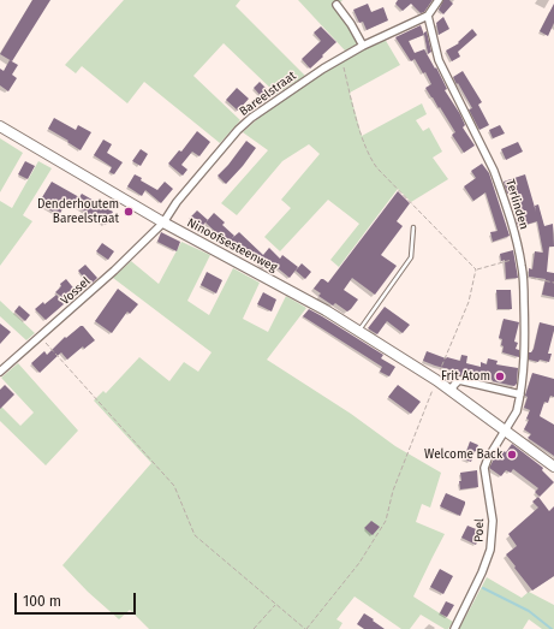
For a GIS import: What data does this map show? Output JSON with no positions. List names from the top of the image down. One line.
{"streets":{"street":["Bareelstraat","Terlinden","Ninoofsesteenweg","Vossel","Poel"]},"crossings":[["Bareelstraat","Terlinden"],["Bareelstraat","Ninoofsesteenweg"],["Bareelstraat","Vossel"],["Terlinden","Ninoofsesteenweg"],["Terlinden","Poel"],["Ninoofsesteenweg","Vossel"],["Ninoofsesteenweg","Poel"]],"places":["Denderhoutem Bareelstraat","Frit Atom","Welcome Back"],"scale_bar":"100 m"}
